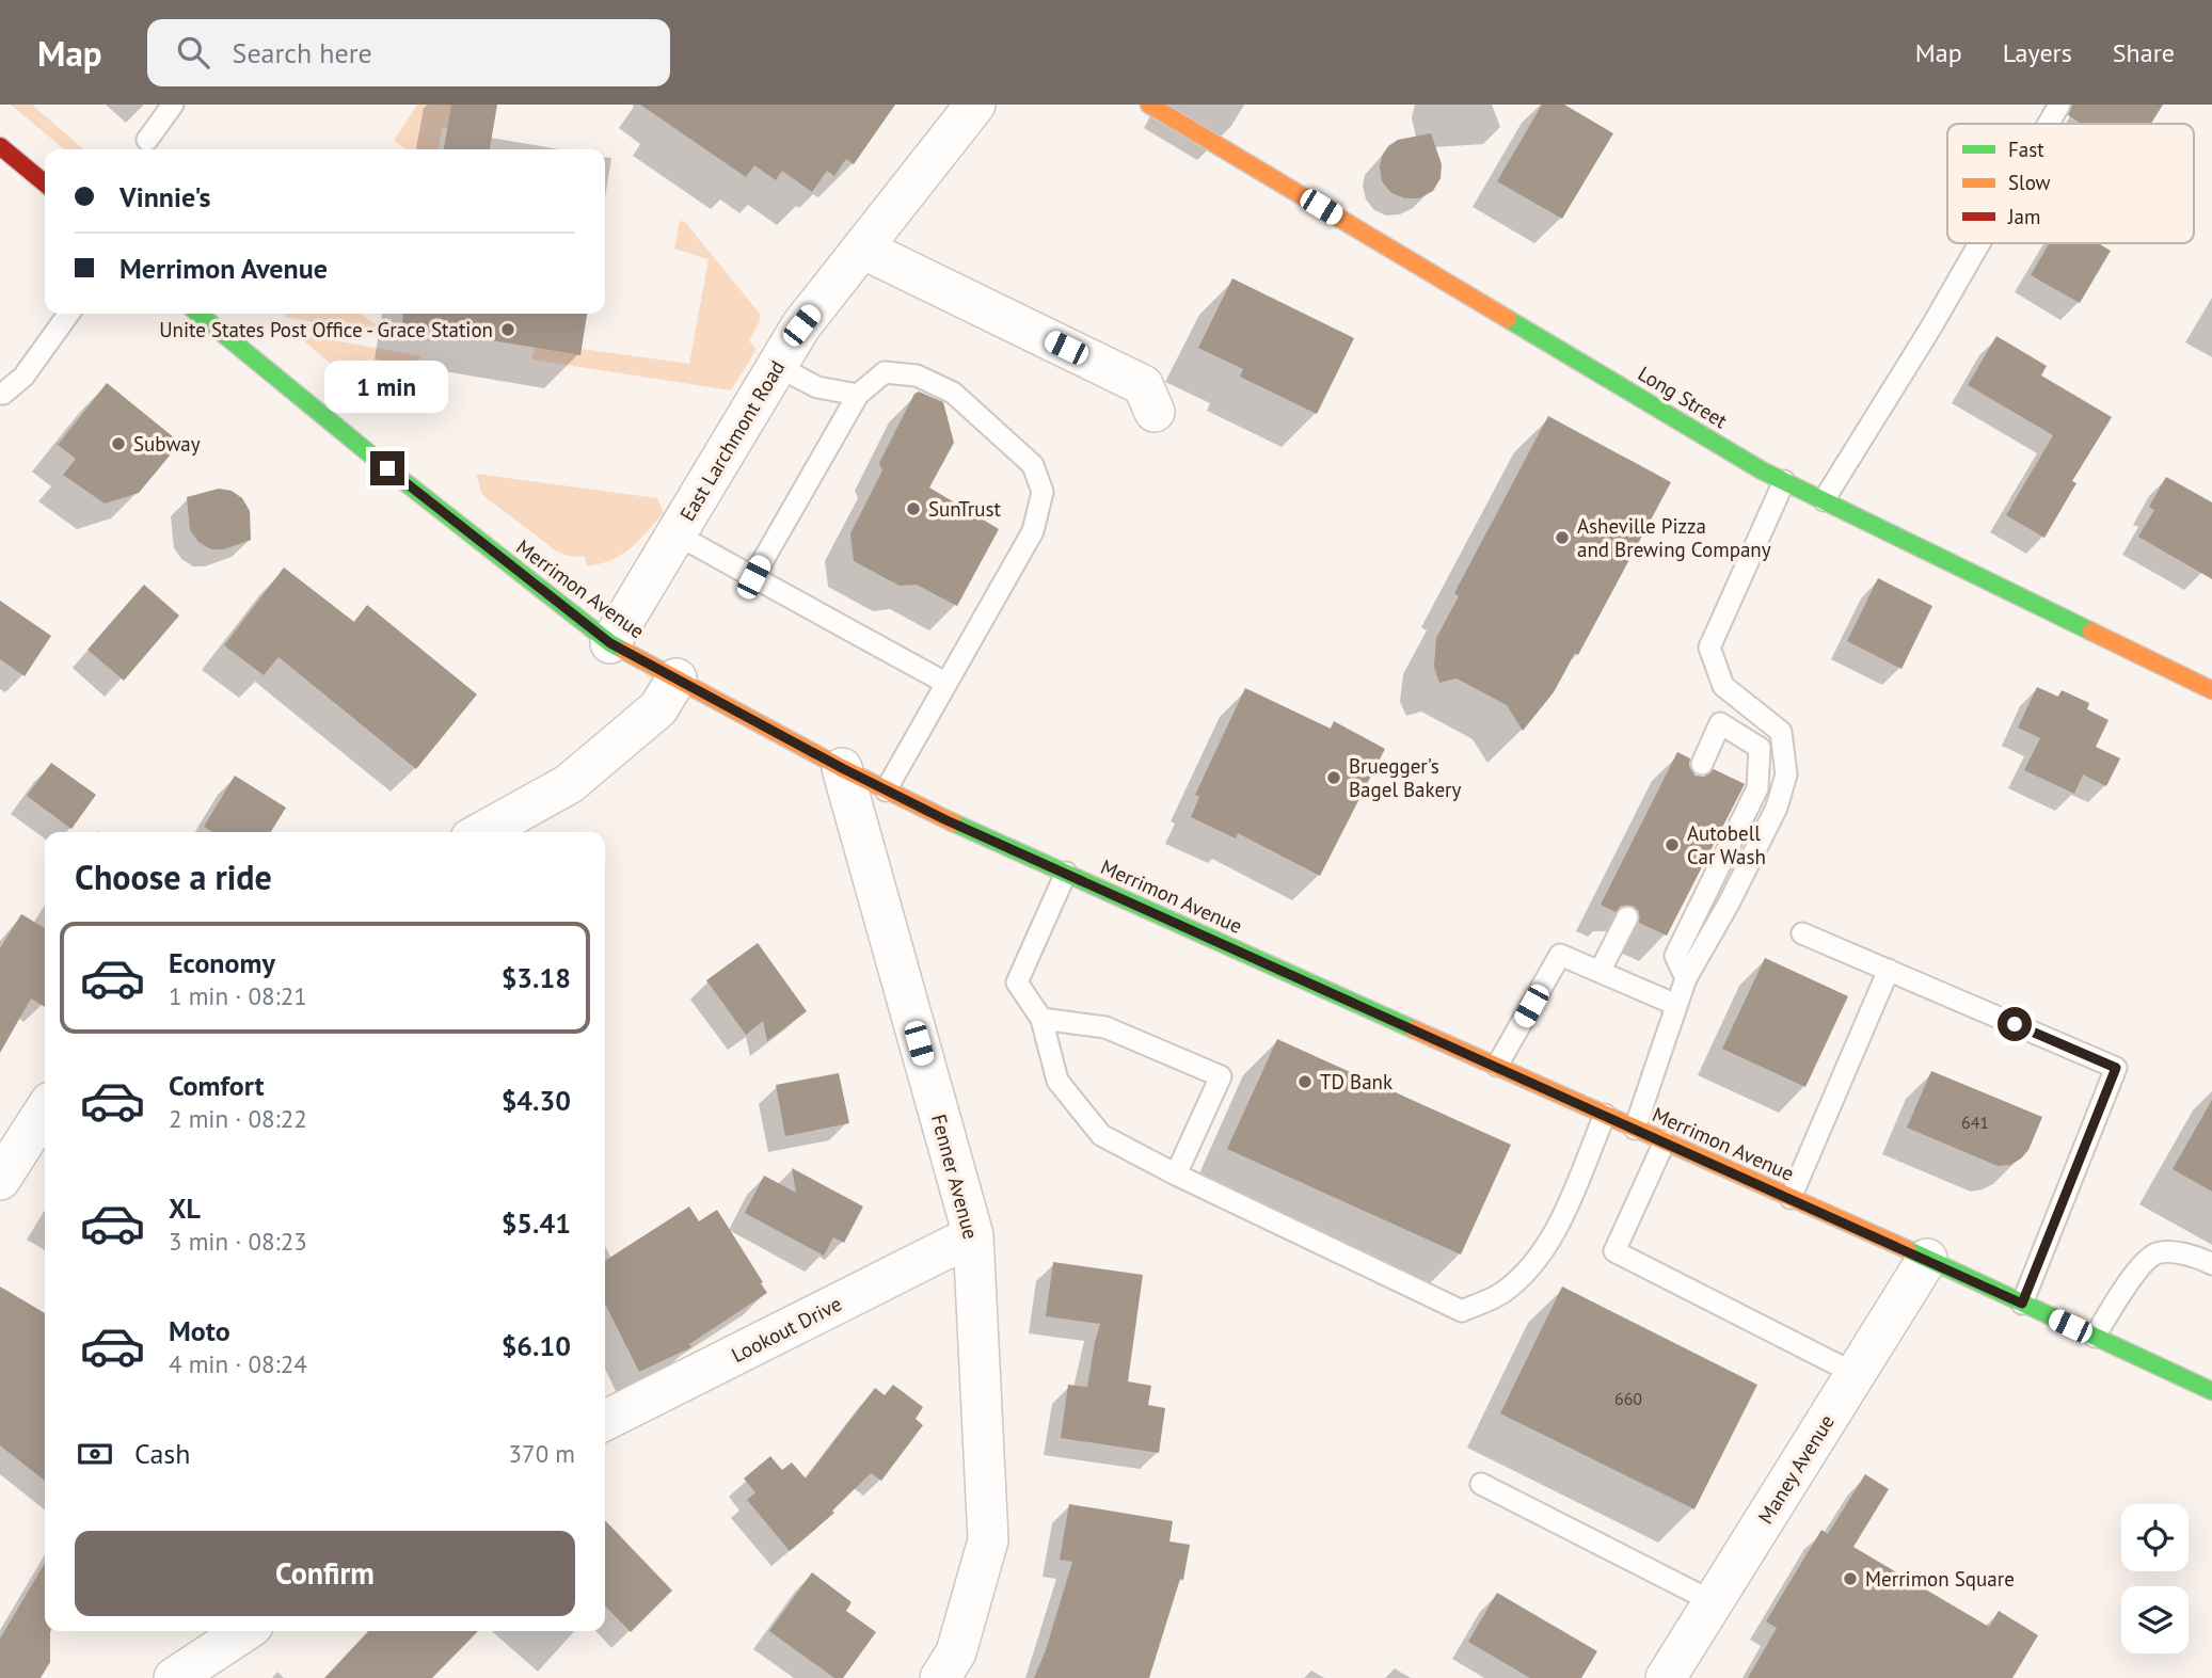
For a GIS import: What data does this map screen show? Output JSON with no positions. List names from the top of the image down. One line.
{"streets":{"main road":["Long Street","Merrimon Avenue"],"street":["East Larchmont Road","Fenner Avenue","Lookout Drive","Maney Avenue"]},"crossings":[["East Larchmont Road","Merrimon Avenue"],["Merrimon Avenue","Fenner Avenue"],["Merrimon Avenue","Maney Avenue"],["Fenner Avenue","Lookout Drive"]],"places":["Unite States Post Office - Grace Station","Subway","SunTrust","Asheville Pizza and Brewing Company","Bruegger's Bagel Bakery","Autobell Car Wash","TD Bank","Merrimon Square"],"house_numbers":["641","660"],"legend":["Fast","Slow","Jam"],"page":{"header":"Map","search":"Search here","nav":["Map","Layers","Share"],"banner":["Vinnie's","Merrimon Avenue"],"bubble":"1 min","heading":"Choose a ride","list":[{"name":"Economy","note":"1 min · 08:21","value":"$3.18"},{"name":"Comfort","note":"2 min · 08:22","value":"$4.30"},{"name":"XL","note":"3 min · 08:23","value":"$5.41"},{"name":"Moto","note":"4 min · 08:24","value":"$6.10"}],"pay":["Cash","370 m"],"buttons":"Confirm"}}
